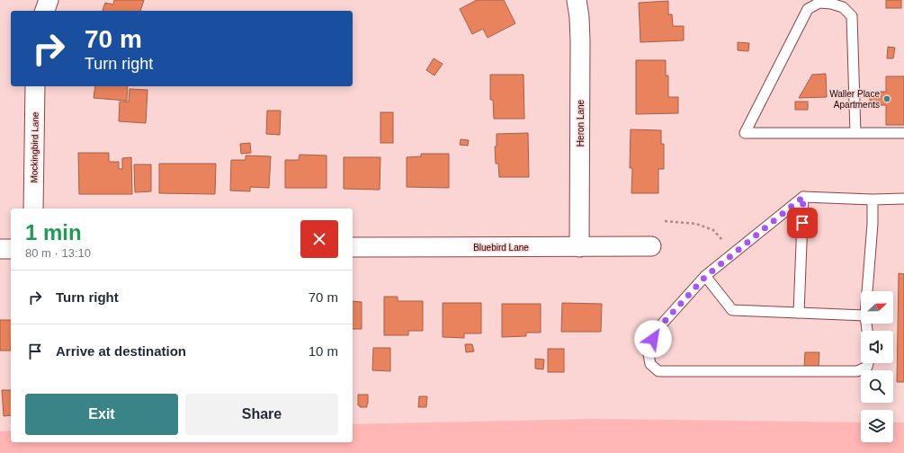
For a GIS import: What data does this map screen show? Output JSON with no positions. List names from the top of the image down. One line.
{"streets":{"street":["Heron Lane","Mockingbird Lane","Bluebird Lane"]},"crossings":[["Heron Lane","Bluebird Lane"]],"places":["Waller Place Apartments"],"north":"right","page":{"turn":["70 m","Turn right"],"heading":["1 min","80 m · 13:10"],"list":[{"name":"Turn right","value":"70 m"},{"name":"Arrive at destination","value":"10 m"}],"buttons":["Exit","Share"]}}
